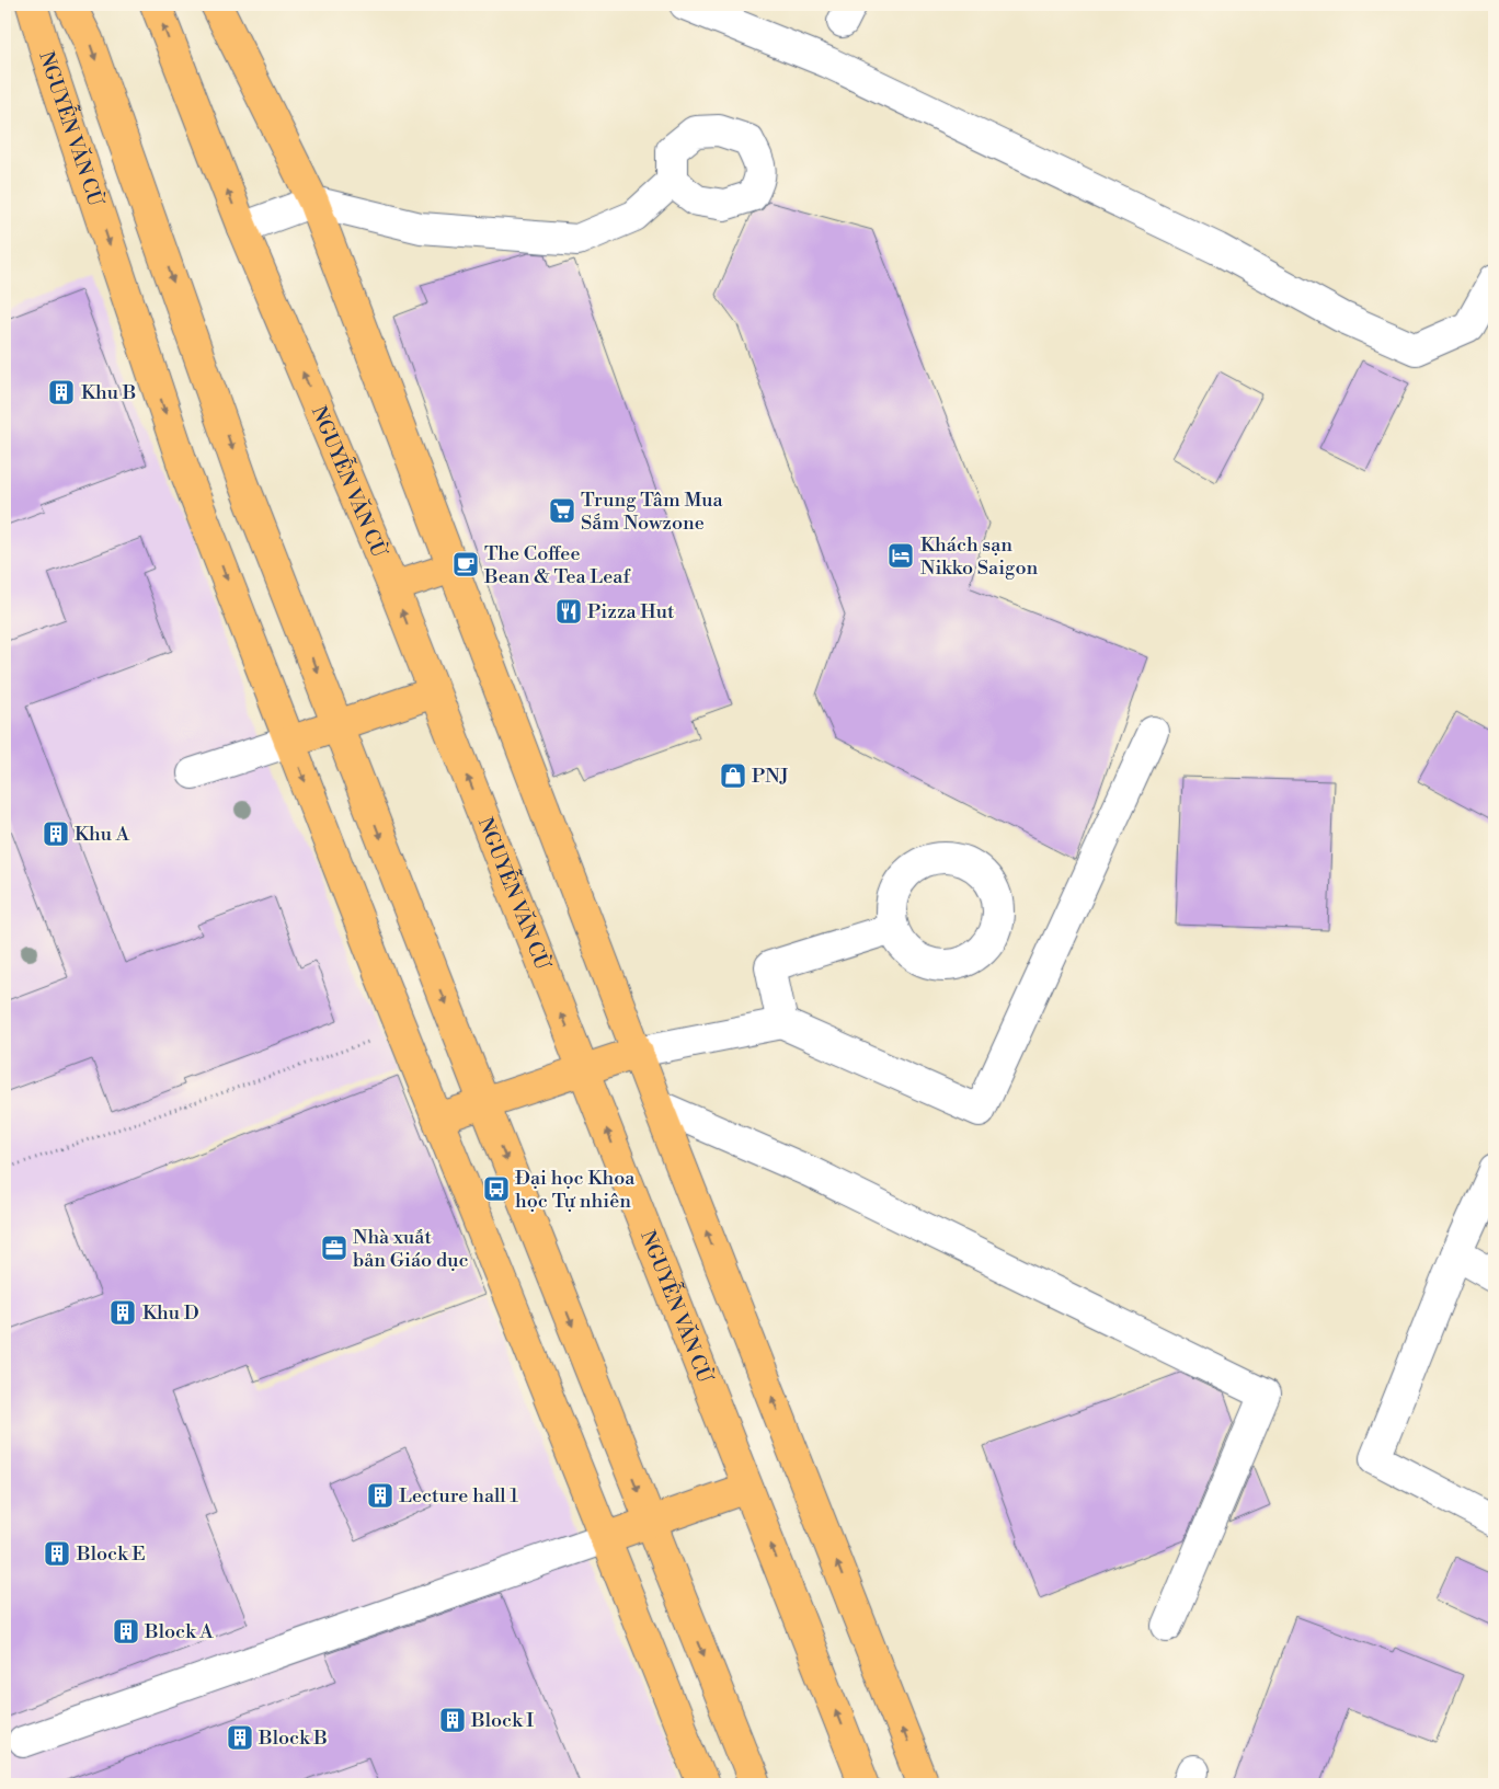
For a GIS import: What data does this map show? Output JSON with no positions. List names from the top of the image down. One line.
{"streets":{"main road":["NGUYỄN VĂN CỪ"]},"places":{"building":["Khu B","Khu A","Khu D","Lecture hall 1","Block E","Block A","Block I","Block B"],"supermarket":["Trung Tâm Mua Sắm Nowzone"],"hotel":["Khách sạn Nikko Saigon"],"cafe":["The Coffee Bean & Tea Leaf"],"restaurant":["Pizza Hut"],"shop":["PNJ"],"bus stop":["Đại học Khoa học Tự nhiên"],"office":["Nhà xuất bản Giáo dục"]}}
